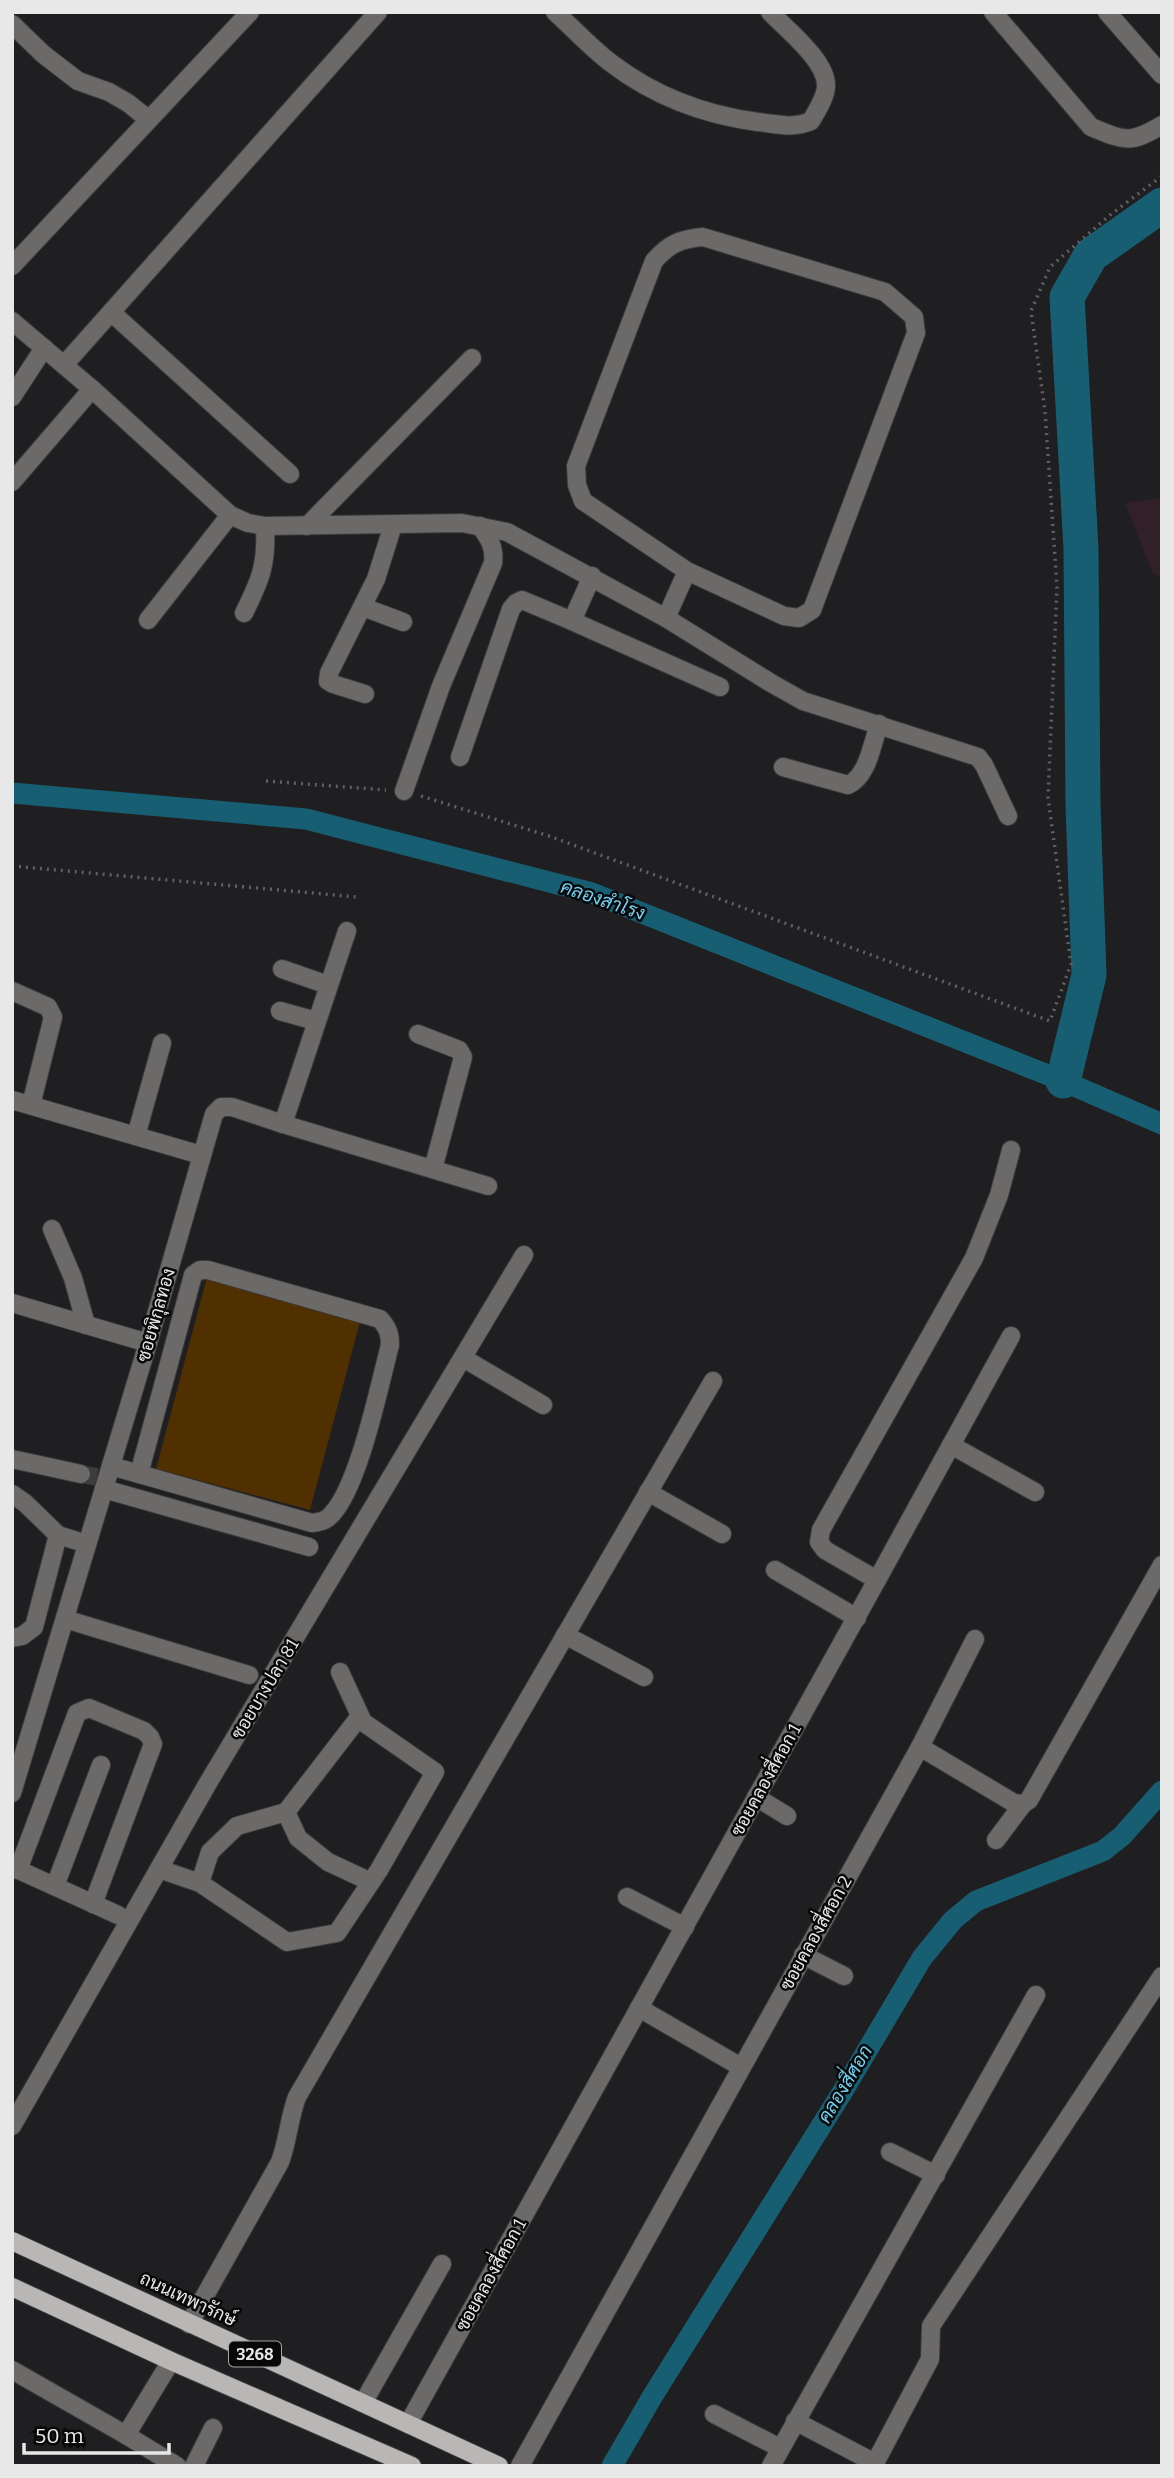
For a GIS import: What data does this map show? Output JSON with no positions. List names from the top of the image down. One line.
{"streets":{"main road":["ถนนเทพารักษ์","3268"],"street":["ซอยพิกุลทอง","ซอยบางปลา 81","ซอยคลองสี่ศอก 1","ซอยคลองสี่ศอก 2"]},"crossings":[["ซอยคลองสี่ศอก 1","ถนนเทพารักษ์"]],"water":["คลองสำโรง","คลองสี่ศอก"],"scale_bar":"50 m"}
